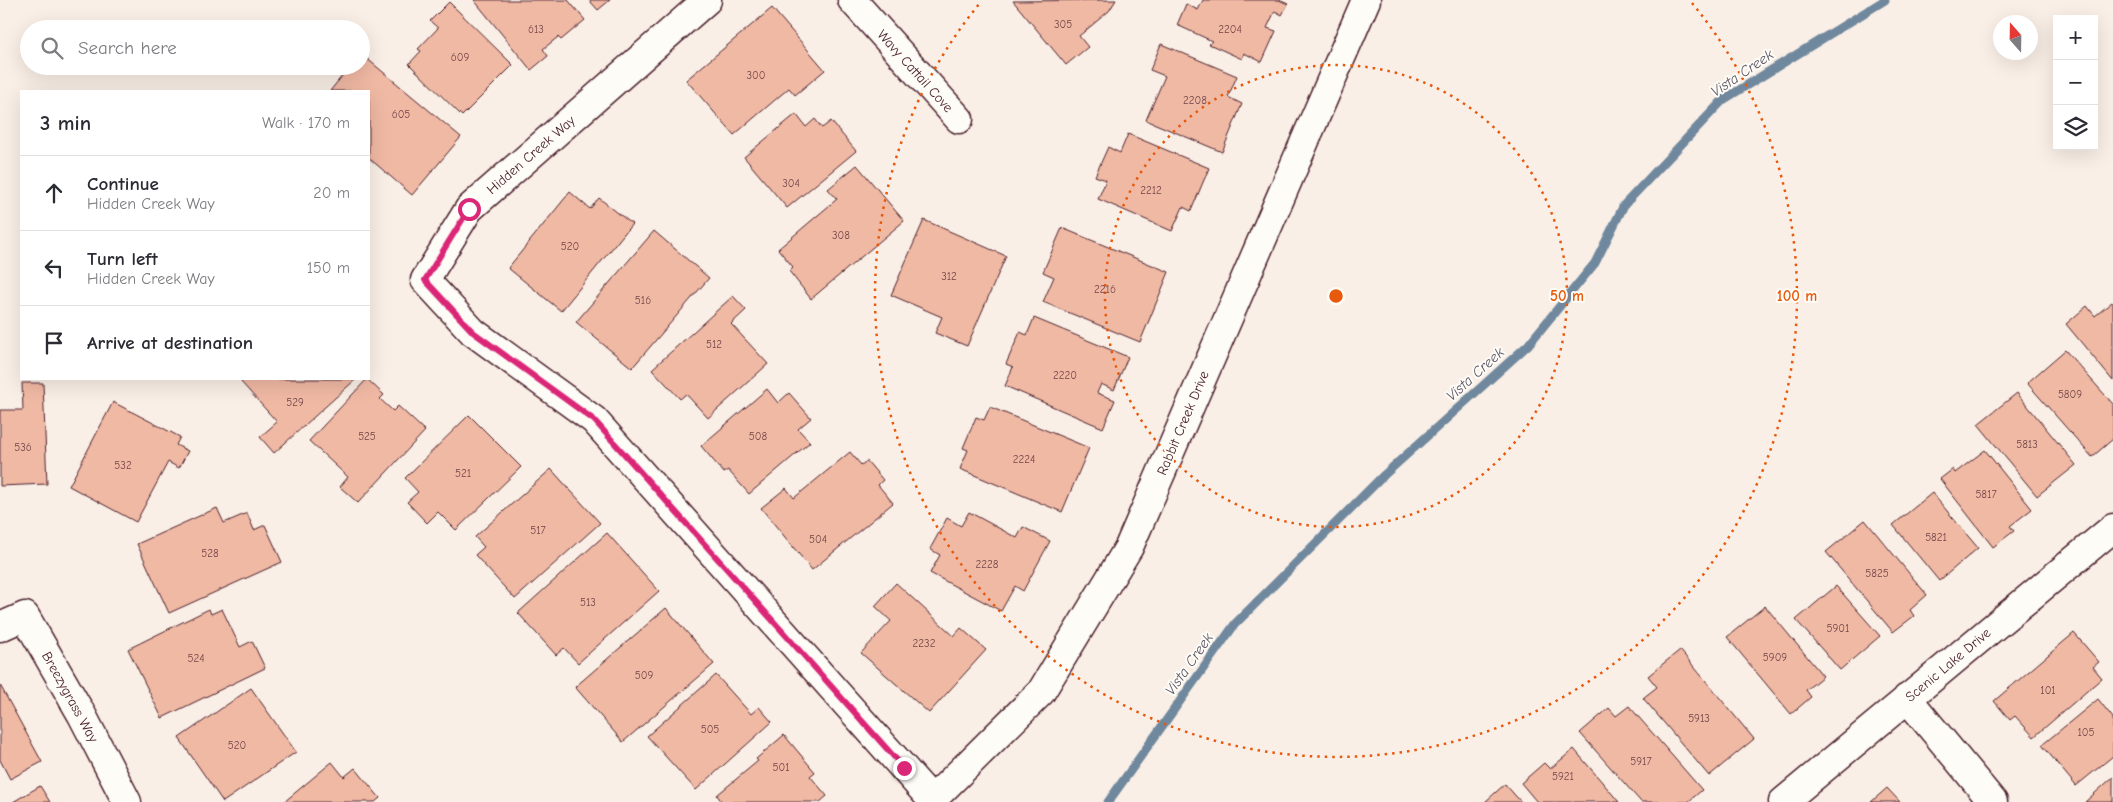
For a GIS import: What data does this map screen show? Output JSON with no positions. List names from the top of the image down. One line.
{"streets":{"street":["Wavy Cattail Cove","Hidden Creek Way","Rabbit Creek Drive","Scenic Lake Drive","Breezygrass Way"]},"crossings":[["Hidden Creek Way","Rabbit Creek Drive"]],"water":["Vista Creek"],"house_numbers":["305","613","2204","609","300","2208","605","304","2212","308","520","312","2216","516","512","2220","5809","529","525","508","5813","536","2224","532","521","5817","517","5821","504","528","2228","5825","513","5901","2232","5909","524","509","101","5913","505","105","520","5917","501","5921"],"north":"top","page":{"map_buttons":["+","−"],"search":"Search here","heading":["3 min","Walk · 170 m"],"list":[["Continue","Hidden Creek Way","20 m"],["Turn left","Hidden Creek Way","150 m"],"Arrive at destination"]},"rings":["50 m","100 m"]}
